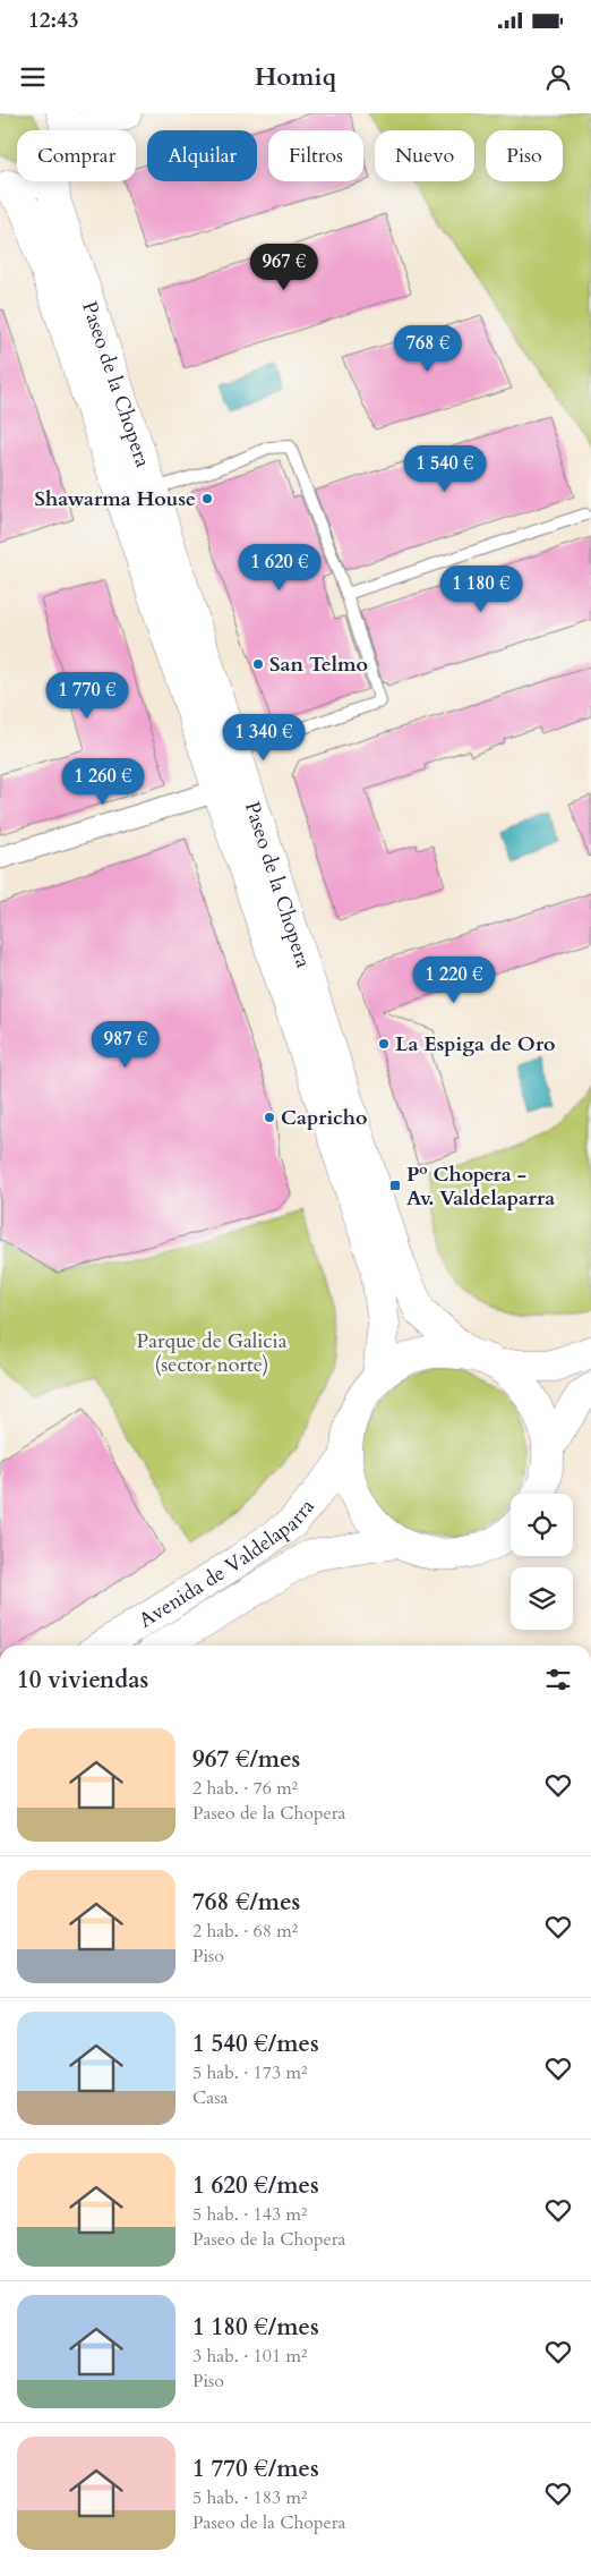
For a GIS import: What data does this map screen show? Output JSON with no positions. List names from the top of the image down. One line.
{"streets":{"main road":["Paseo de la Chopera","Avenida de Valdelaparra"]},"parks":["Parque de Galicia (sector norte)"],"places":{"other":["Shawarma House","San Telmo","La Espiga de Oro","Capricho"],"transit":["Pº Chopera - Av. Valdelaparra"]},"page":{"status":"12:43","header":"Homiq","chip":["Comprar","Alquilar","Filtros","Nuevo","Piso"],"price":["967 €","768 €","1 540 €","1 620 €","1 180 €","1 770 €","1 340 €","1 260 €","1 220 €","987 €"],"heading":"10 viviendas","list":[{"name":"967 €/mes","note":"2 hab. · 76 m² · Paseo de la Chopera"},{"name":"768 €/mes","note":"2 hab. · 68 m² · Piso"},{"name":"1 540 €/mes","note":"5 hab. · 173 m² · Casa"},{"name":"1 620 €/mes","note":"5 hab. · 143 m² · Paseo de la Chopera"},{"name":"1 180 €/mes","note":"3 hab. · 101 m² · Piso"},{"name":"1 770 €/mes","note":"5 hab. · 183 m² · Paseo de la Chopera"}]}}
